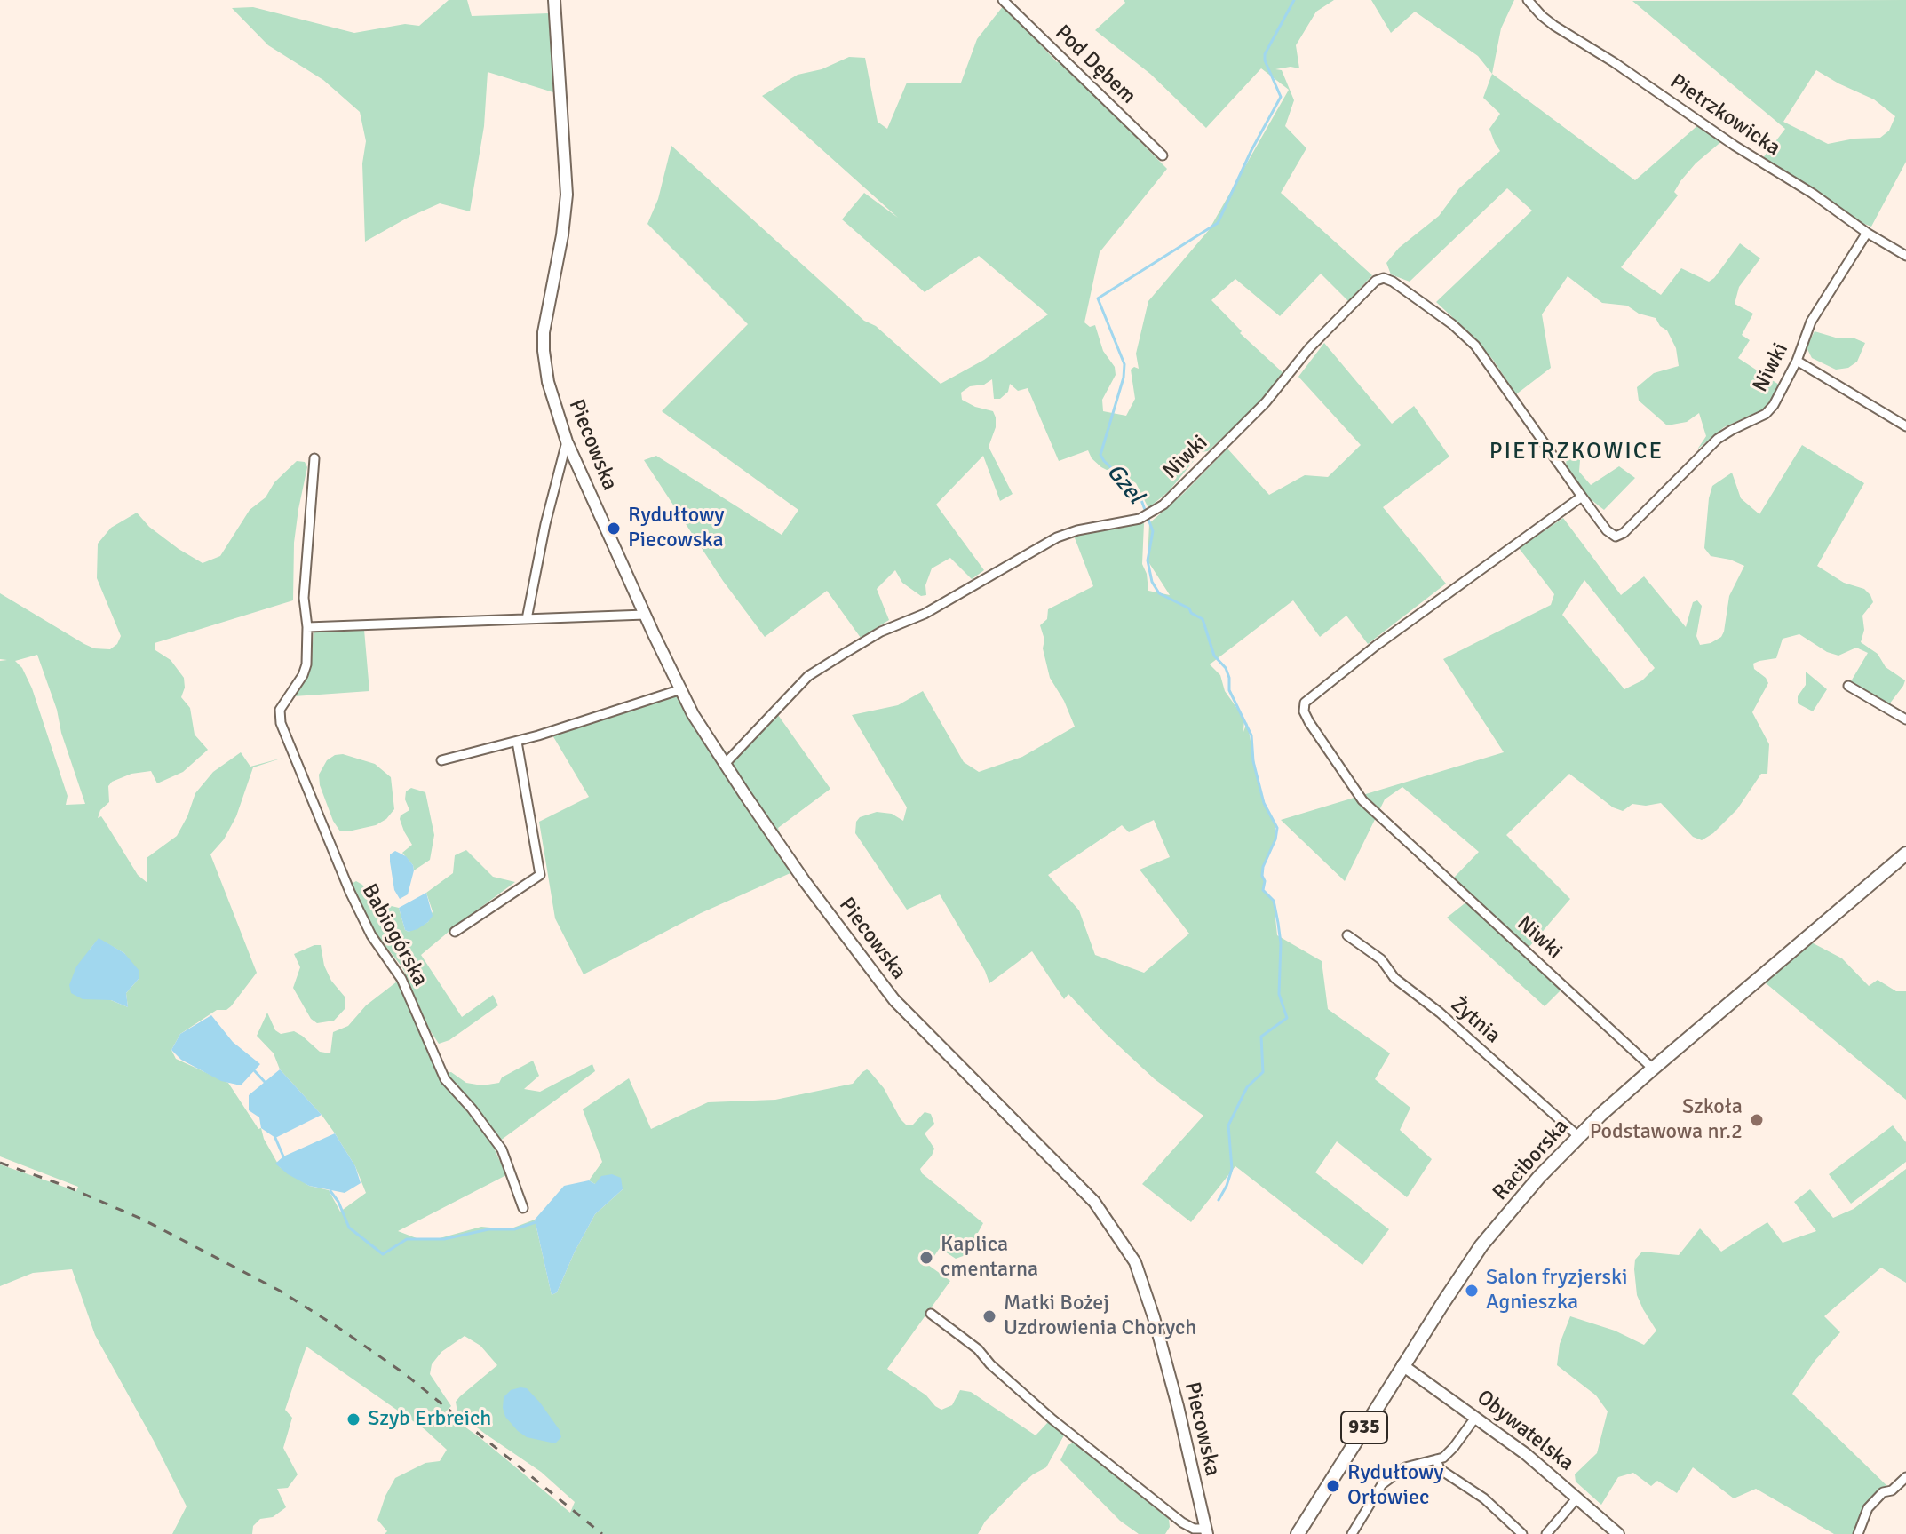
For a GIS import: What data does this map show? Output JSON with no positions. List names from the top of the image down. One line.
{"streets":{"main road":["Raciborska","935"],"street":["Pod Dębem","Pietrzkowicka","Niwki","Piecowska","Babiogórska","Żytnia","Obywatelska"]},"crossings":[["Pietrzkowicka","Niwki"],["Niwki","Piecowska"],["Niwki","Raciborska"],["Żytnia","Raciborska"],["Raciborska","Obywatelska"]],"districts":["PIETRZKOWICE"],"water":["Gzel"],"places":["Rydułtowy Piecowska","Szkoła Podstawowa nr.2","Kaplica cmentarna","Salon fryzjerski Agnieszka","Matki Bożej Uzdrowienia Chorych","Szyb Erbreich","Rydułtowy Orłowiec"]}
